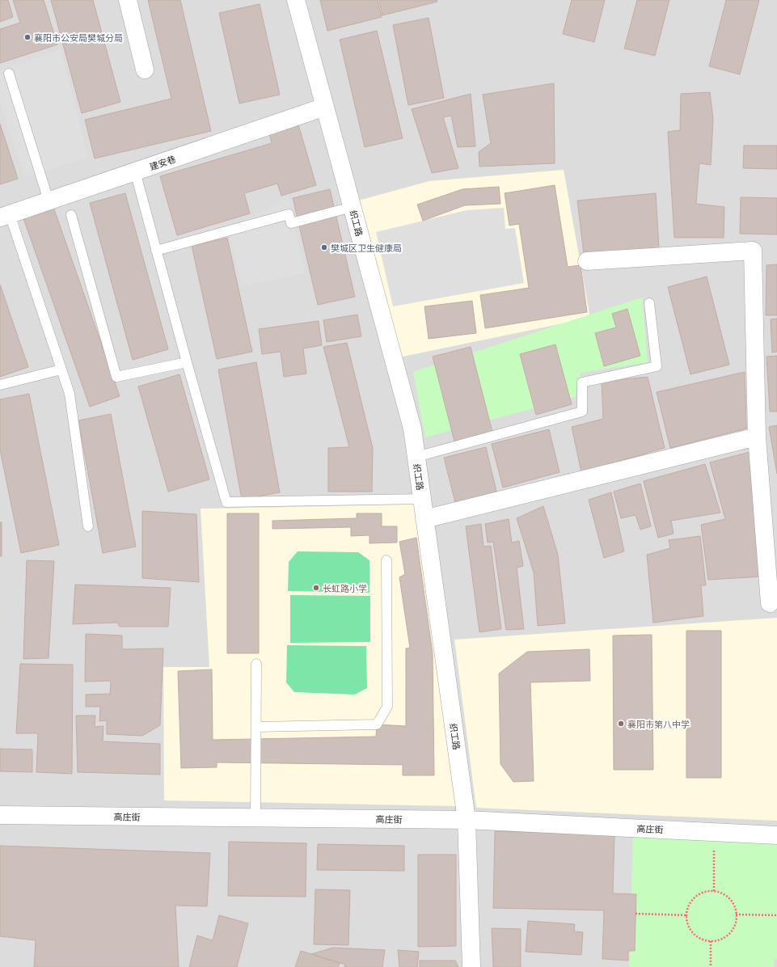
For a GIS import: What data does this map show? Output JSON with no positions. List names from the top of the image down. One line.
{"streets":{"street":["建安巷","织工路","高庄街"]},"crossings":[["建安巷","织工路"],["织工路","高庄街"]],"places":["襄阳市公安局樊城分局","樊城区卫生健康局","长虹路小学","襄阳市第八中学"]}
